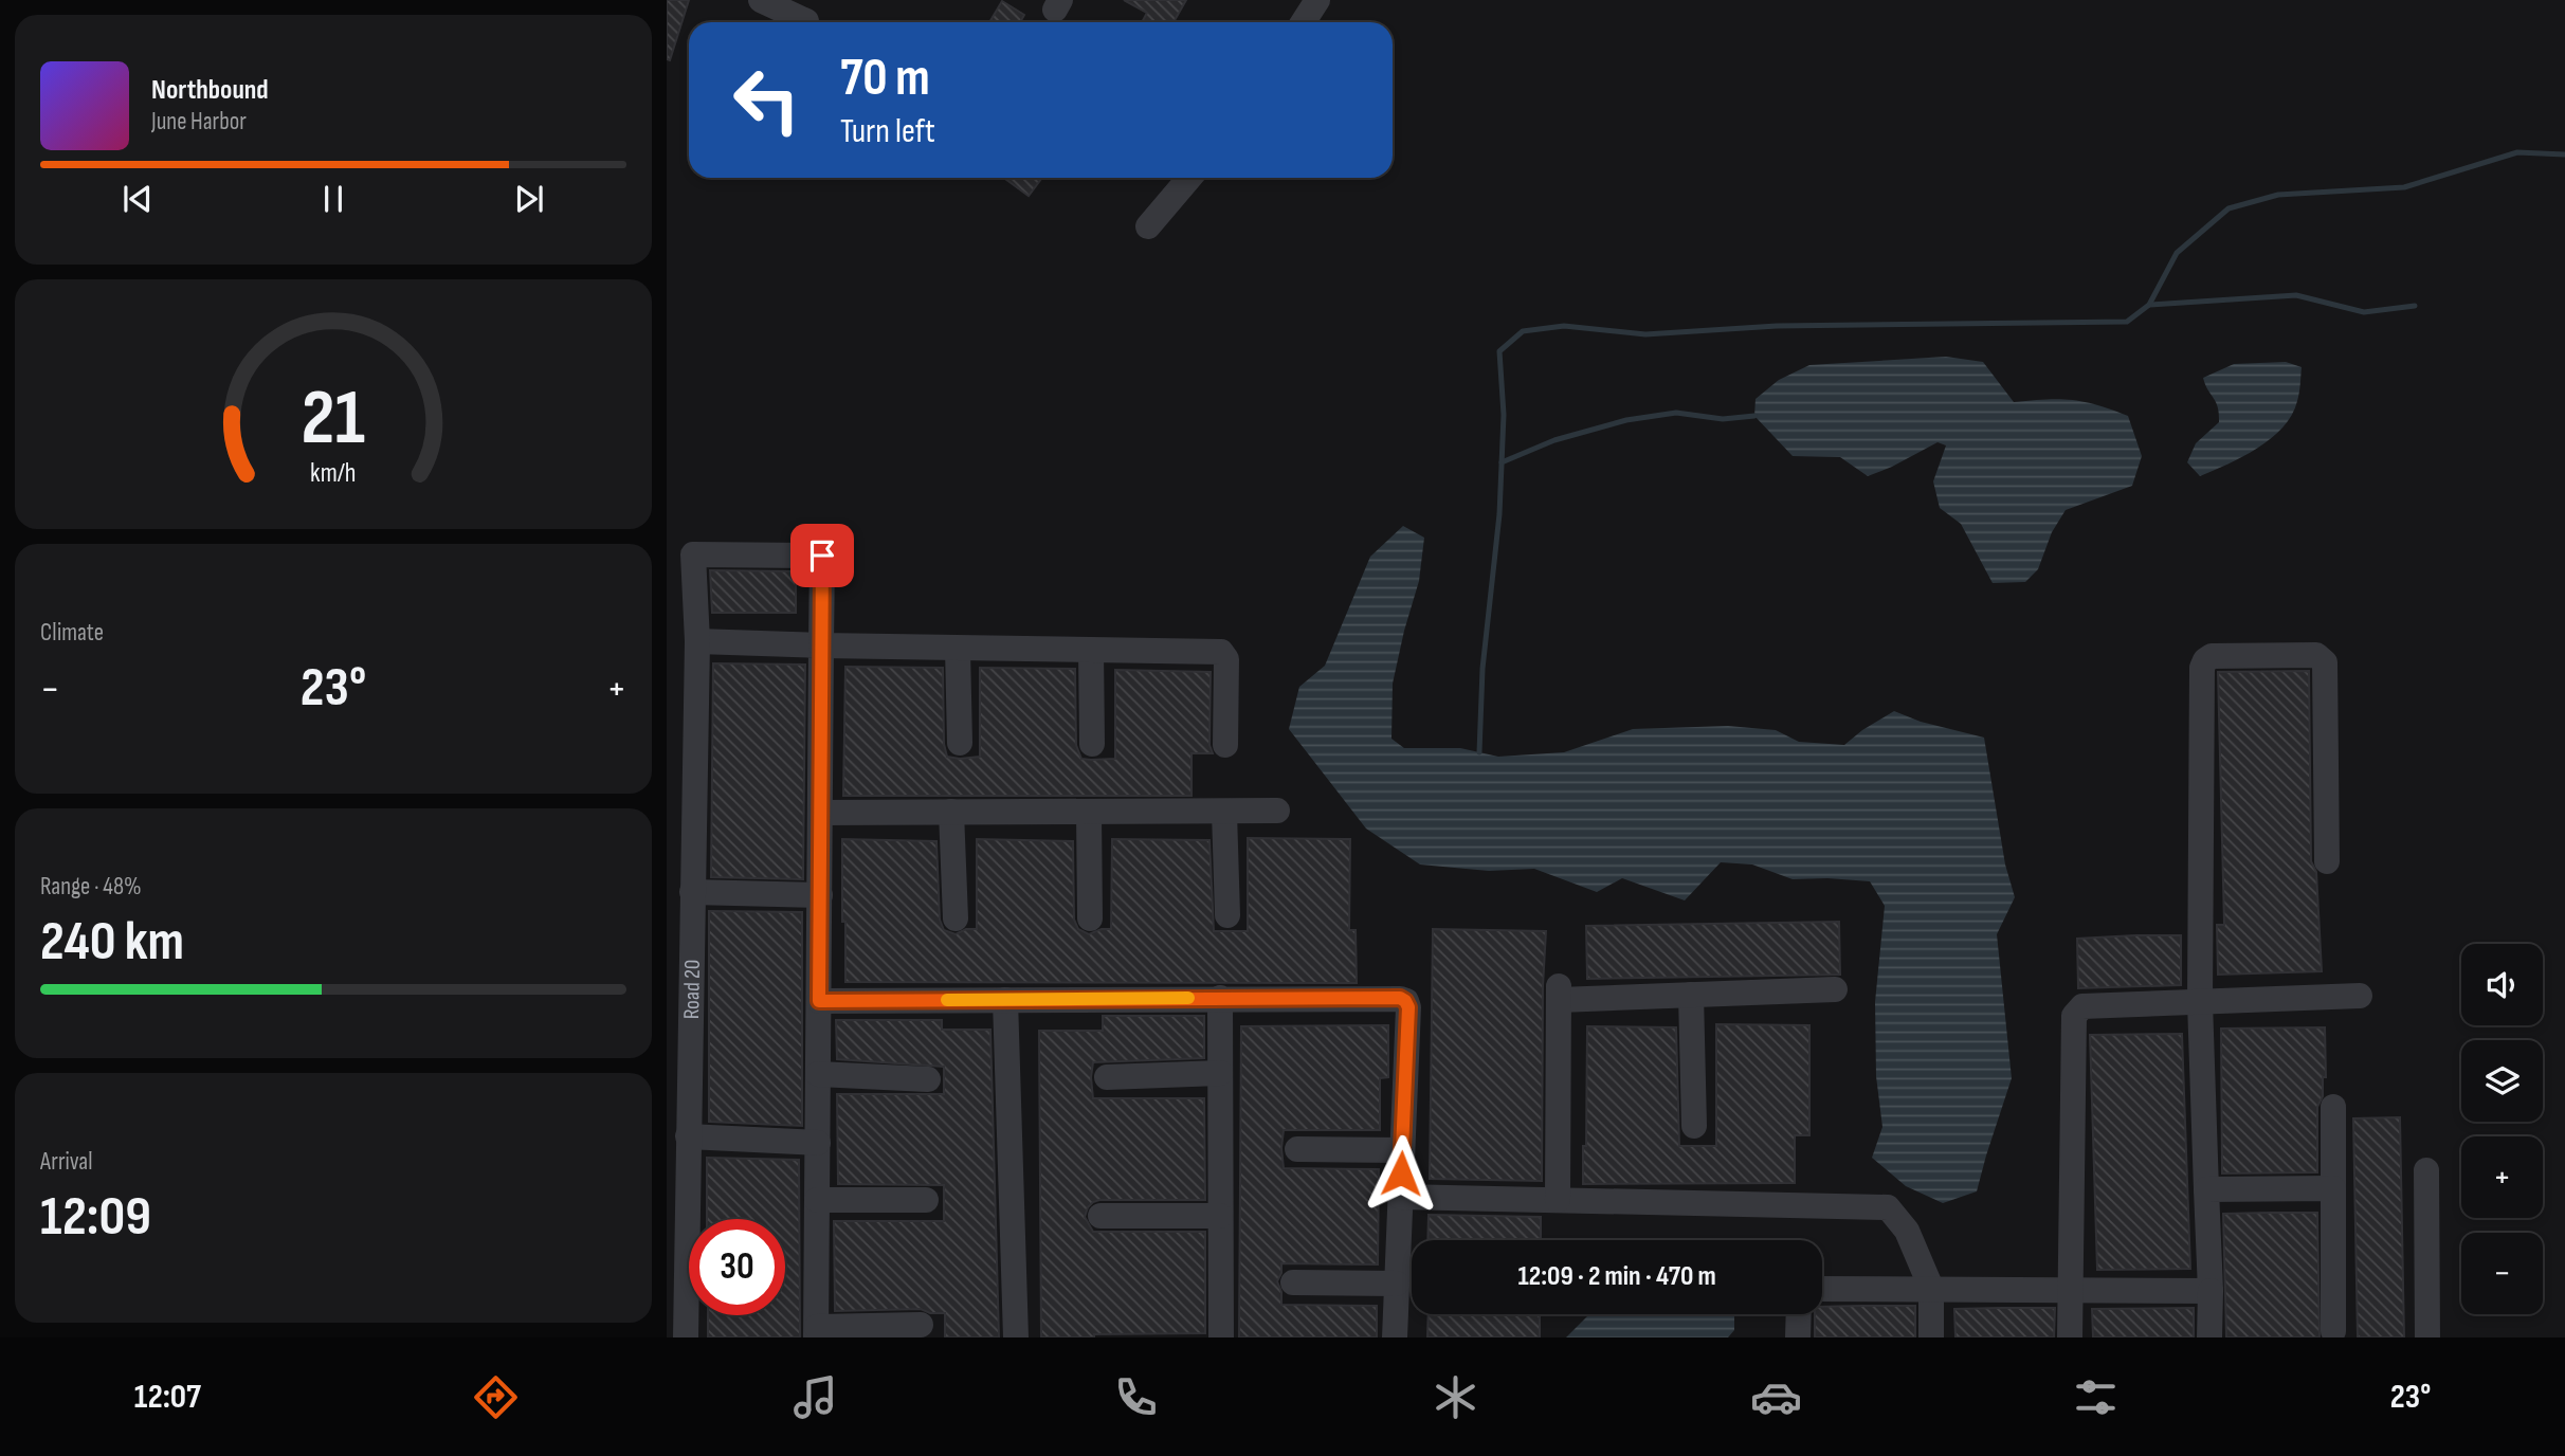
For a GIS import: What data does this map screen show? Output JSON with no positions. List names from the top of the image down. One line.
{"streets":{"street":["Road 20"]},"page":{"turn":["70 m","Turn left"],"song":["Northbound","June Harbor"],"tile":["Climate",["Range · 48%","240 km"],["Arrival","12:09"]],"heat":["−","23°","+"],"map_buttons":["+","−"],"limit":"30","trip":"12:09 · 2 min · 470 m","tabs":["12:07","23°"],"gauge":["21","km/h"]}}
